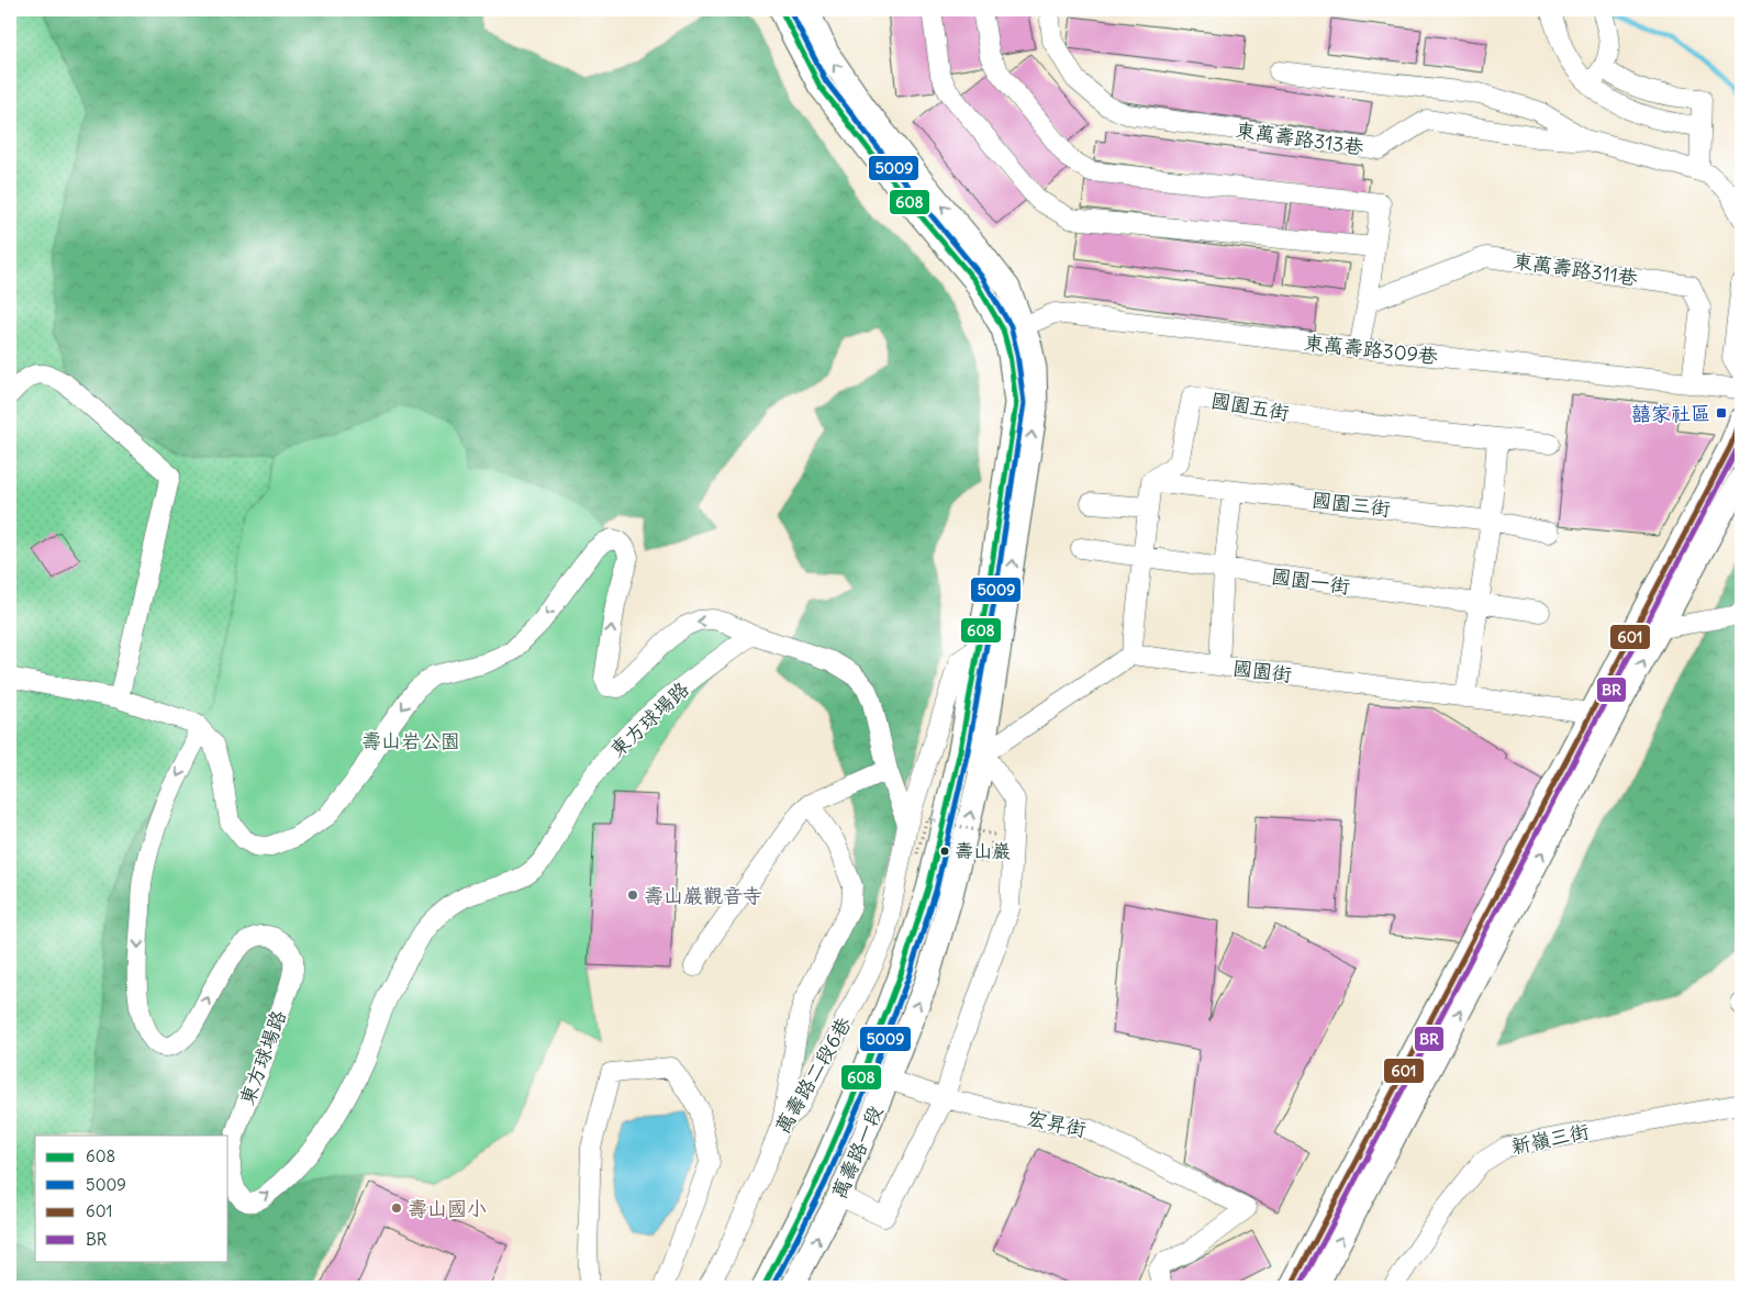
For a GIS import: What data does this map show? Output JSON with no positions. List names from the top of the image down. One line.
{"streets":{"main road":["萬壽路一段"],"street":["東萬壽路313巷","東萬壽路311巷","東萬壽路309巷","國園五街","國園三街","國園一街","國園街","東方球場路","萬壽路二段6巷","宏昇街","新嶺三街"]},"crossings":[["東萬壽路311巷","東萬壽路309巷"],["東萬壽路309巷","萬壽路一段"],["國園五街","國園三街"],["宏昇街","萬壽路一段"]],"parks":["壽山岩公園"],"places":{"transit":["囍家社區"],"other":["壽山巖","壽山巖觀音寺","壽山國小"]},"lines":["transit line 608","transit line 5009","transit line 601","transit line BR"],"legend":["608","5009","601","BR"]}
